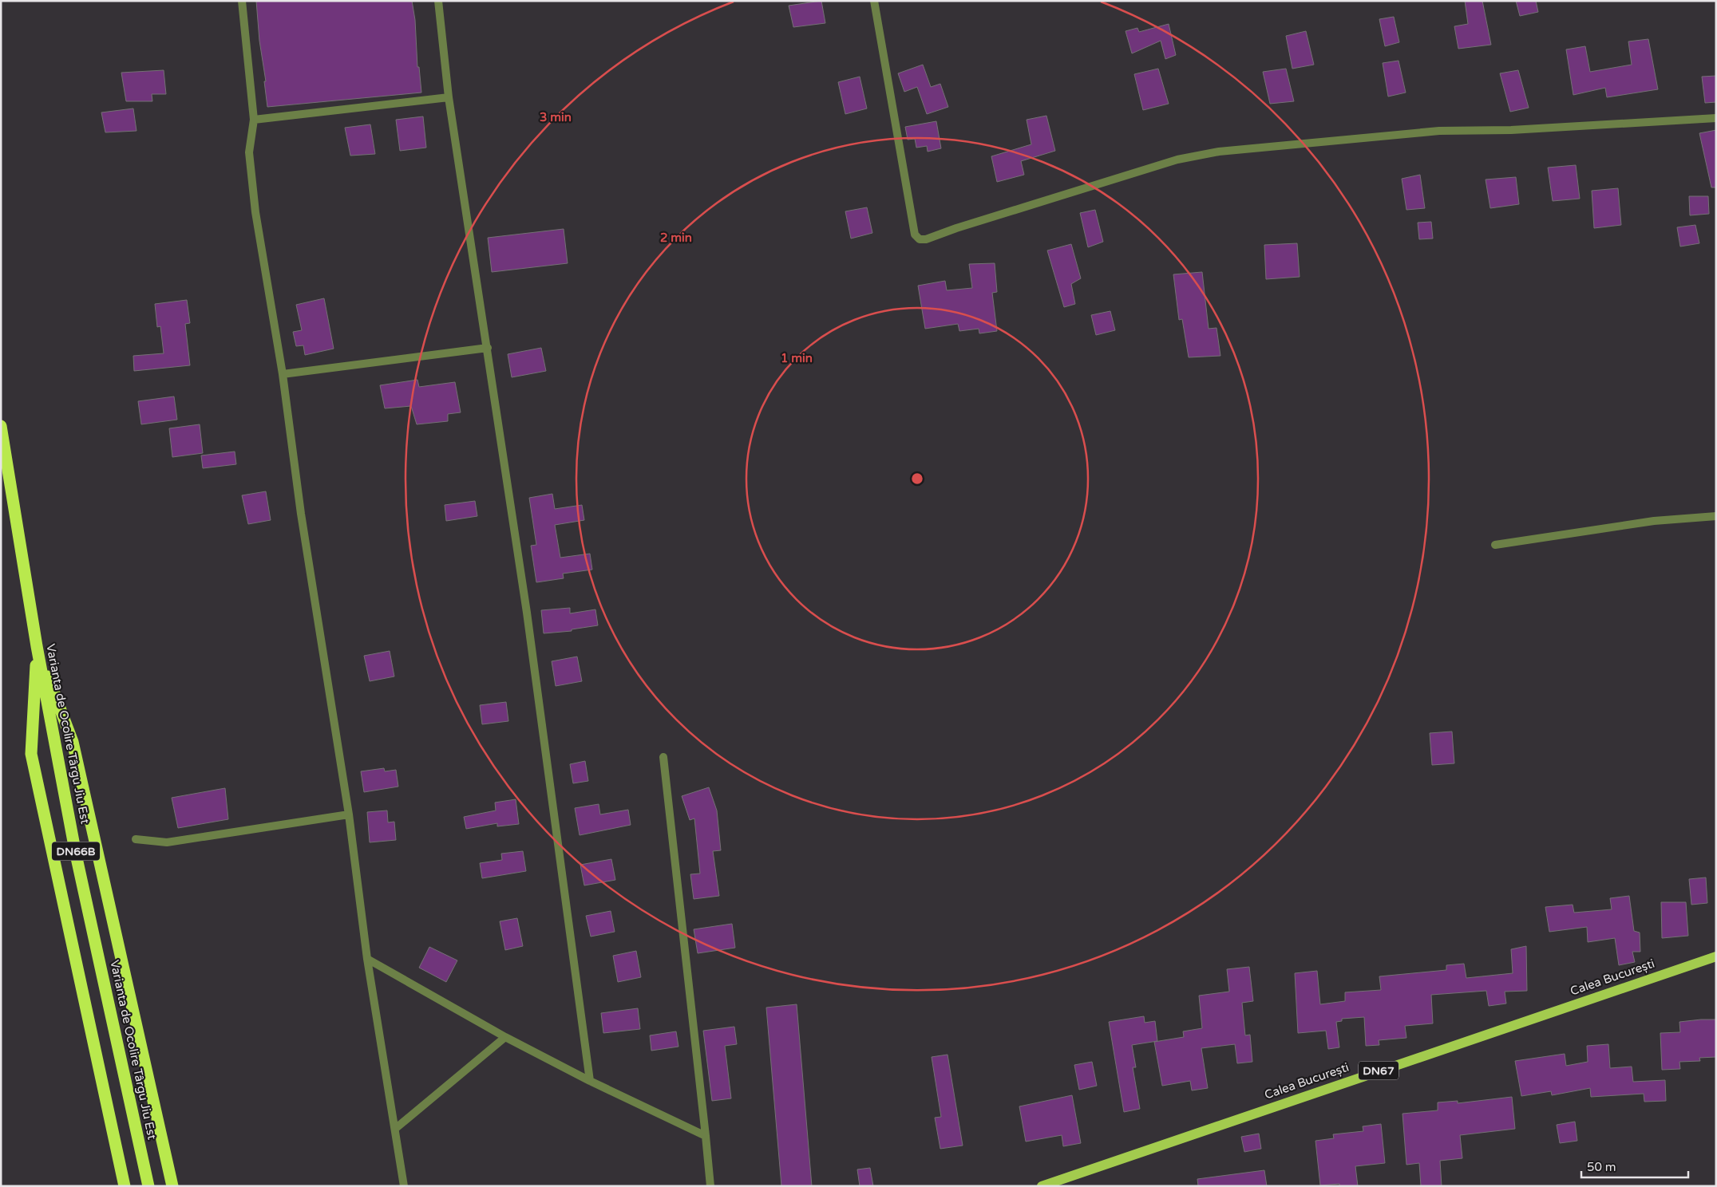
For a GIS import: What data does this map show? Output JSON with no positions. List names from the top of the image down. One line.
{"streets":{"highway":["Varianta de Ocolire Târgu Jiu Est","DN66B"],"main road":["Calea București","DN67"]},"scale_bar":"50 m","rings":["3 min","2 min","1 min"]}
